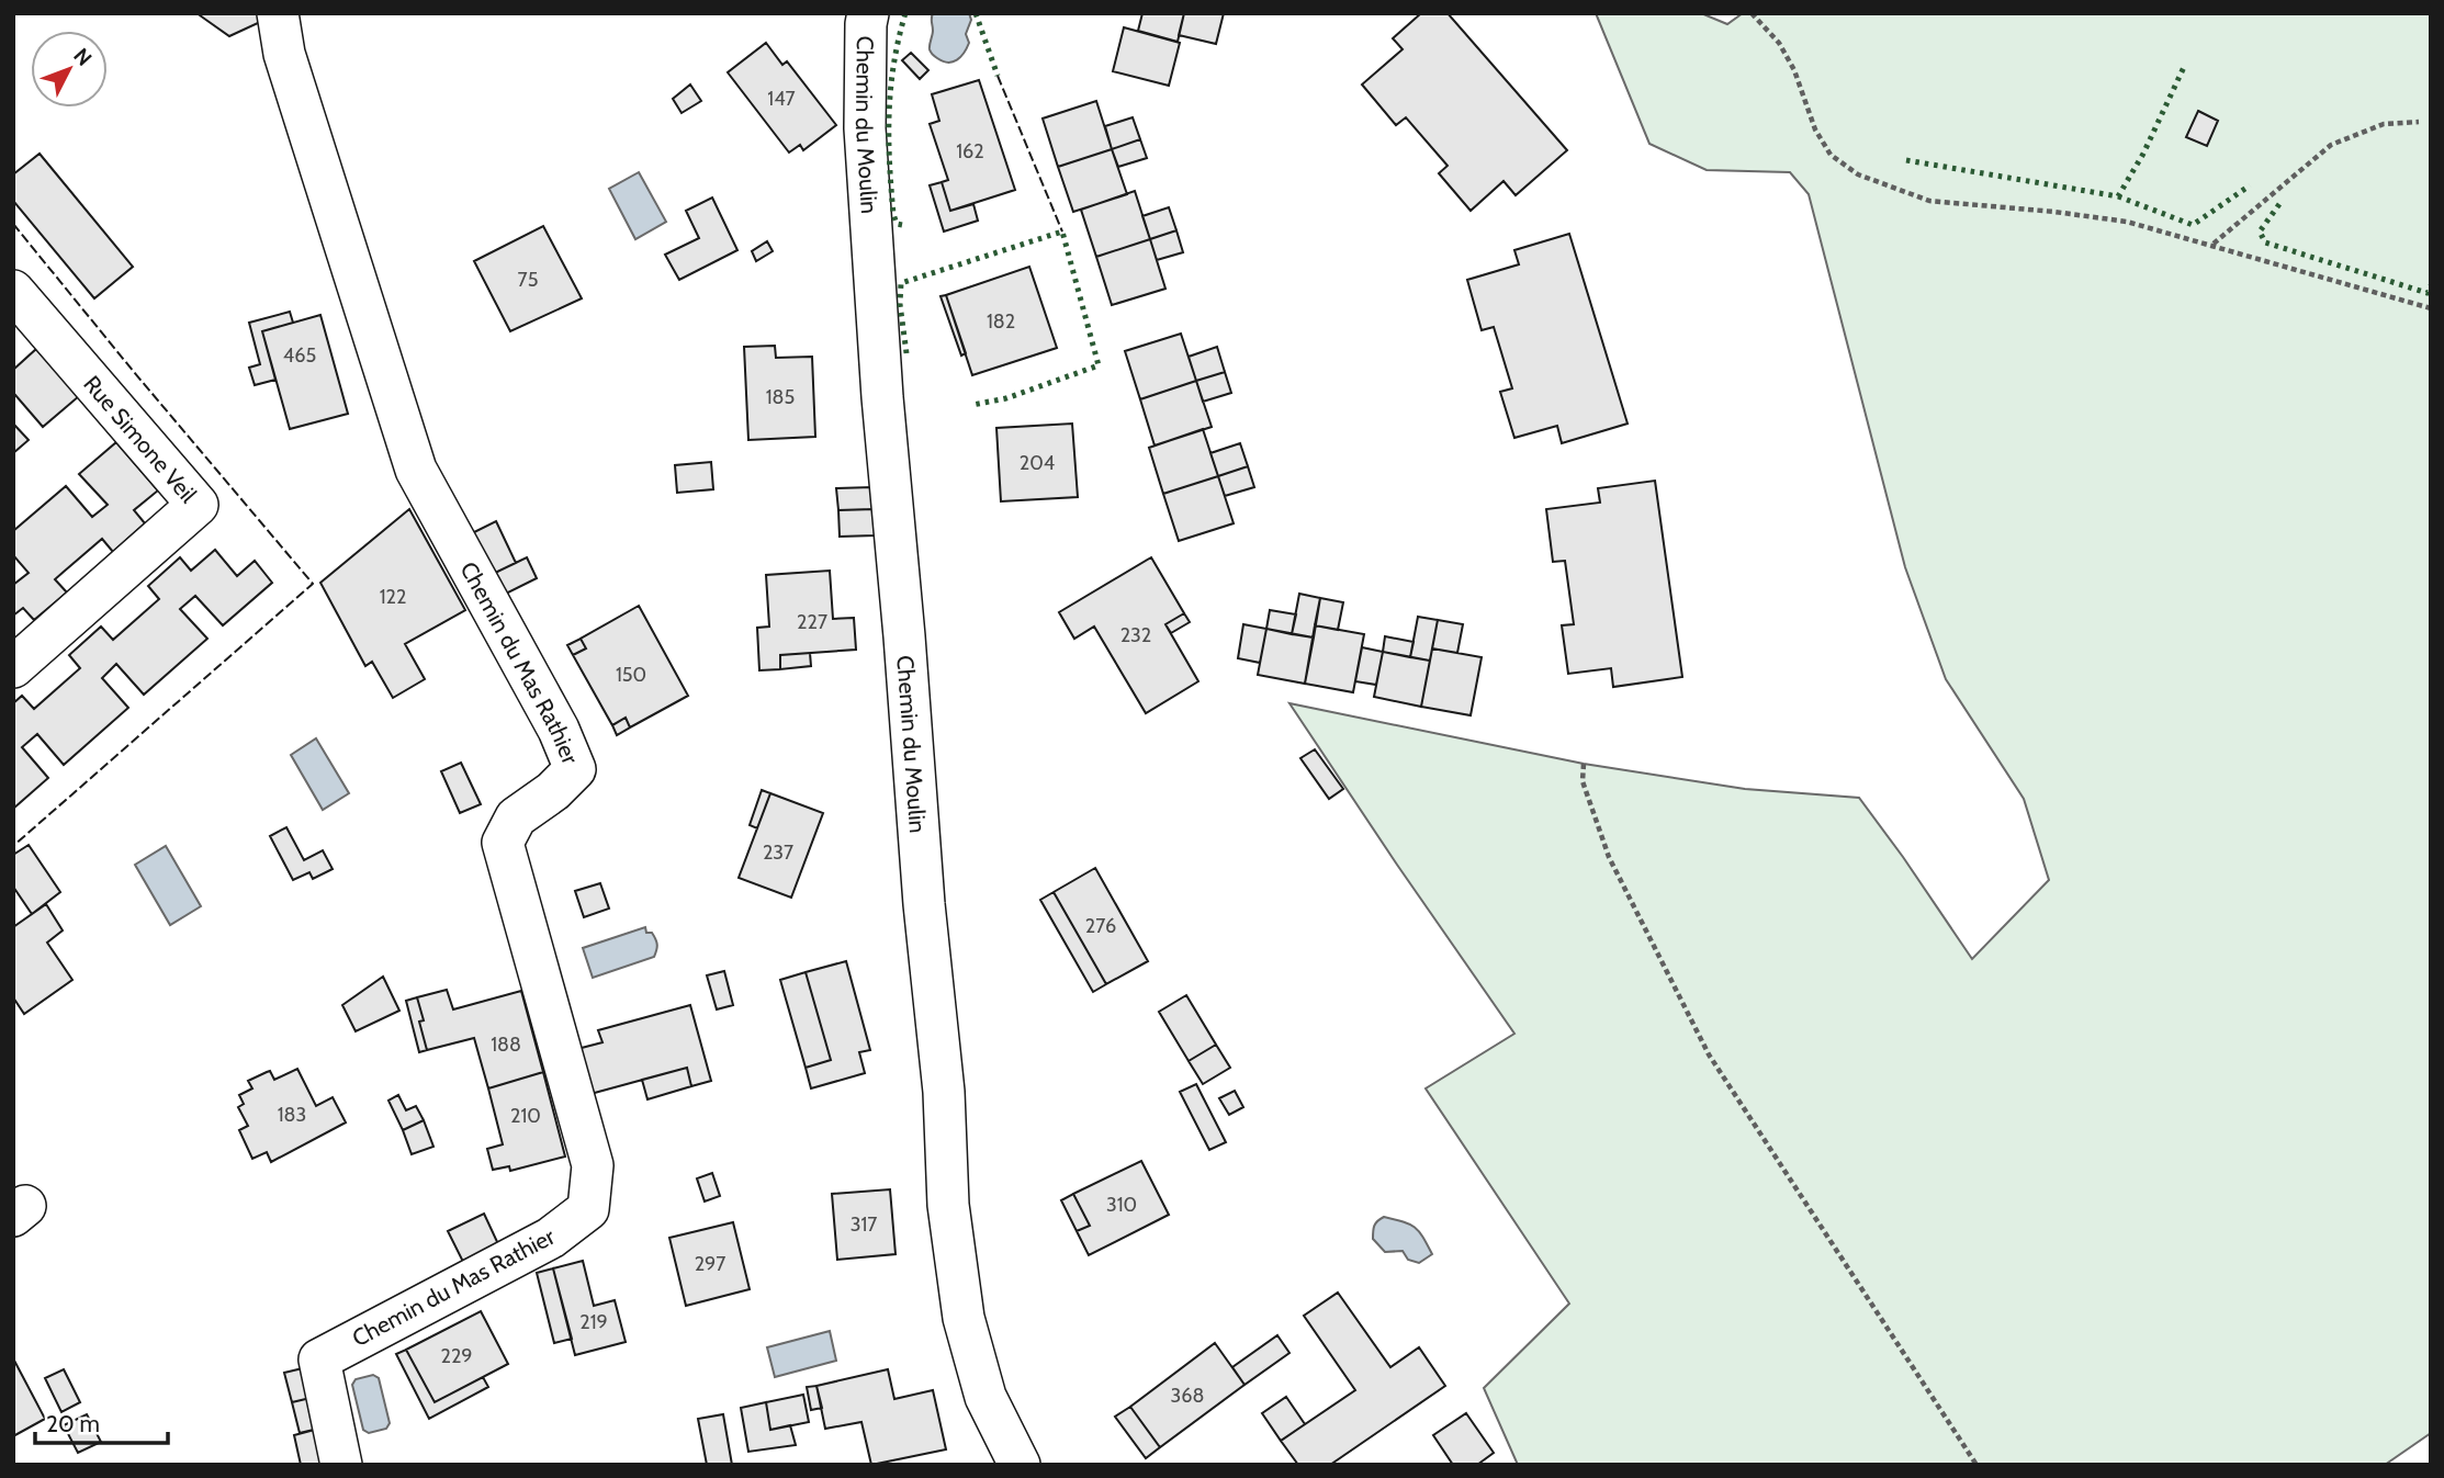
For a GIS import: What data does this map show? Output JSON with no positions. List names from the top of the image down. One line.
{"streets":{"street":["Chemin du Moulin","Rue Simone Veil","Chemin du Mas Rathier"]},"house_numbers":["147","162","75","182","465","185","204","122","227","232","150","237","276","188","183","210","310","317","297","219","229","368"],"scale_bar":"20 m","north":"top right"}
